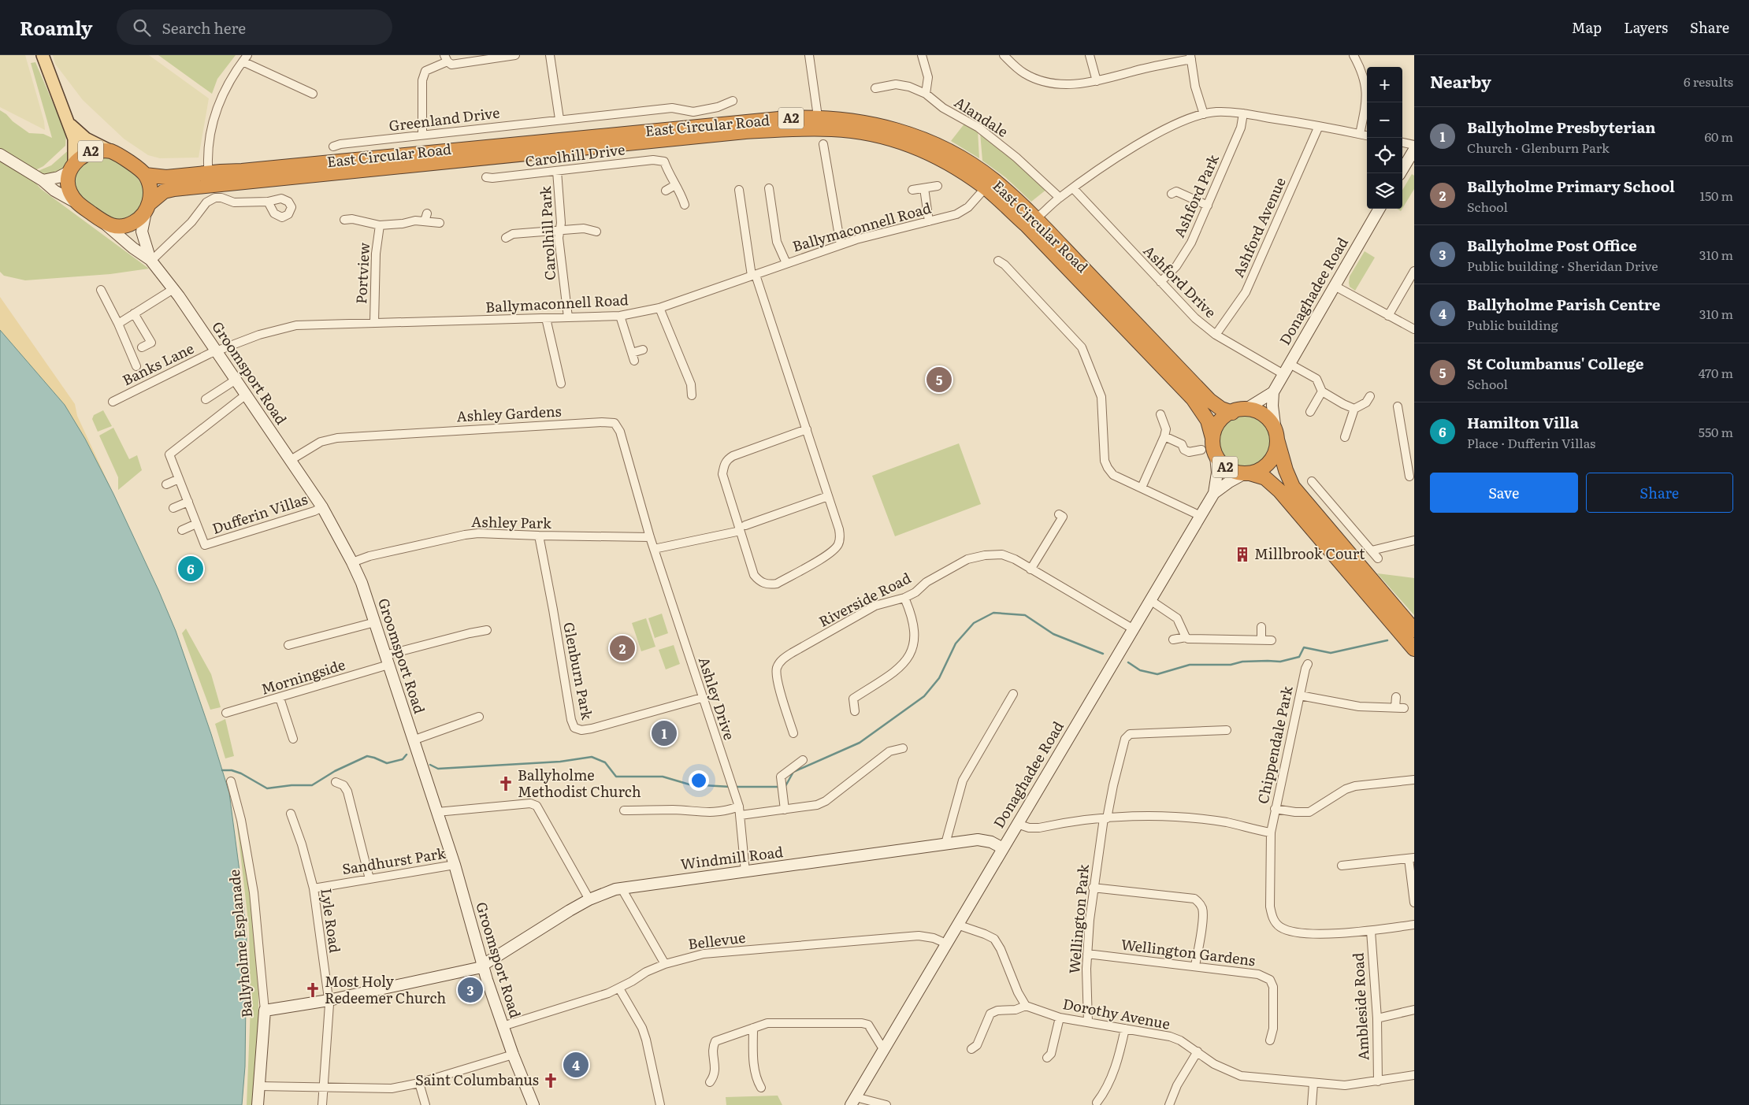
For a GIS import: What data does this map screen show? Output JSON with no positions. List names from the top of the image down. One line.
{"streets":{"highway":["A2","East Circular Road"],"main road":["Donaghadee Road","Groomsport Road","Windmill Road","Ballyholme Esplanade"],"street":["Alandale","Greenland Drive","Carolhill Drive","Ashford Park","Ballymaconnell Road","Ashford Avenue","Carolhill Park","Portview","Ashford Drive","Banks Lane","Ashley Gardens","Dufferin Villas","Ashley Park","Riverside Road","Glenburn Park","Morningside","Ashley Drive","Chippendale Park","Sandhurst Park","Wellington Park","Lyle Road","Bellevue","Wellington Gardens","Ambleside Road","Dorothy Avenue"]},"crossings":[["A2","East Circular Road"],["A2","Donaghadee Road"],["East Circular Road","Ballymaconnell Road"],["East Circular Road","Donaghadee Road"],["Carolhill Drive","Carolhill Park"],["Ashford Park","Ashford Drive"],["Ballymaconnell Road","Carolhill Park"],["Ballymaconnell Road","Portview"],["Ballymaconnell Road","Banks Lane"],["Ballymaconnell Road","Groomsport Road"],["Ashford Avenue","Ashford Drive"],["Ashford Drive","Donaghadee Road"],["Donaghadee Road","Riverside Road"],["Donaghadee Road","Windmill Road"],["Donaghadee Road","Bellevue"],["Banks Lane","Groomsport Road"],["Groomsport Road","Ashley Gardens"],["Groomsport Road","Dufferin Villas"],["Groomsport Road","Ashley Park"],["Groomsport Road","Morningside"],["Groomsport Road","Windmill Road"],["Groomsport Road","Sandhurst Park"],["Groomsport Road","Bellevue"],["Ashley Gardens","Ashley Park"],["Ashley Gardens","Ashley Drive"],["Ashley Park","Glenburn Park"],["Ashley Park","Ashley Drive"],["Glenburn Park","Ashley Drive"],["Ashley Drive","Windmill Road"],["Chippendale Park","Ambleside Road"],["Windmill Road","Lyle Road"],["Windmill Road","Ballyholme Esplanade"],["Sandhurst Park","Lyle Road"],["Wellington Park","Wellington Gardens"],["Wellington Park","Dorothy Avenue"],["Ambleside Road","Dorothy Avenue"]],"places":{"building":["Millbrook Court"],"church":["Ballyholme Methodist Church","Most Holy Redeemer Church","Saint Columbanus"]},"page":{"header":"Roamly","search":"Search here","nav":["Map","Layers","Share"],"heading":["Nearby","6 results"],"map_buttons":["+","−"],"list":[{"mark":"1","name":"Ballyholme Presbyterian","note":"Church · Glenburn Park","value":"60 m"},{"mark":"2","name":"Ballyholme Primary School","note":"School","value":"150 m"},{"mark":"3","name":"Ballyholme Post Office","note":"Public building · Sheridan Drive","value":"310 m"},{"mark":"4","name":"Ballyholme Parish Centre","note":"Public building","value":"310 m"},{"mark":"5","name":"St Columbanus' College","note":"School","value":"470 m"},{"mark":"6","name":"Hamilton Villa","note":"Place · Dufferin Villas","value":"550 m"}],"pins":["5","6","2","1","3","4"],"buttons":["Save","Share"]}}
